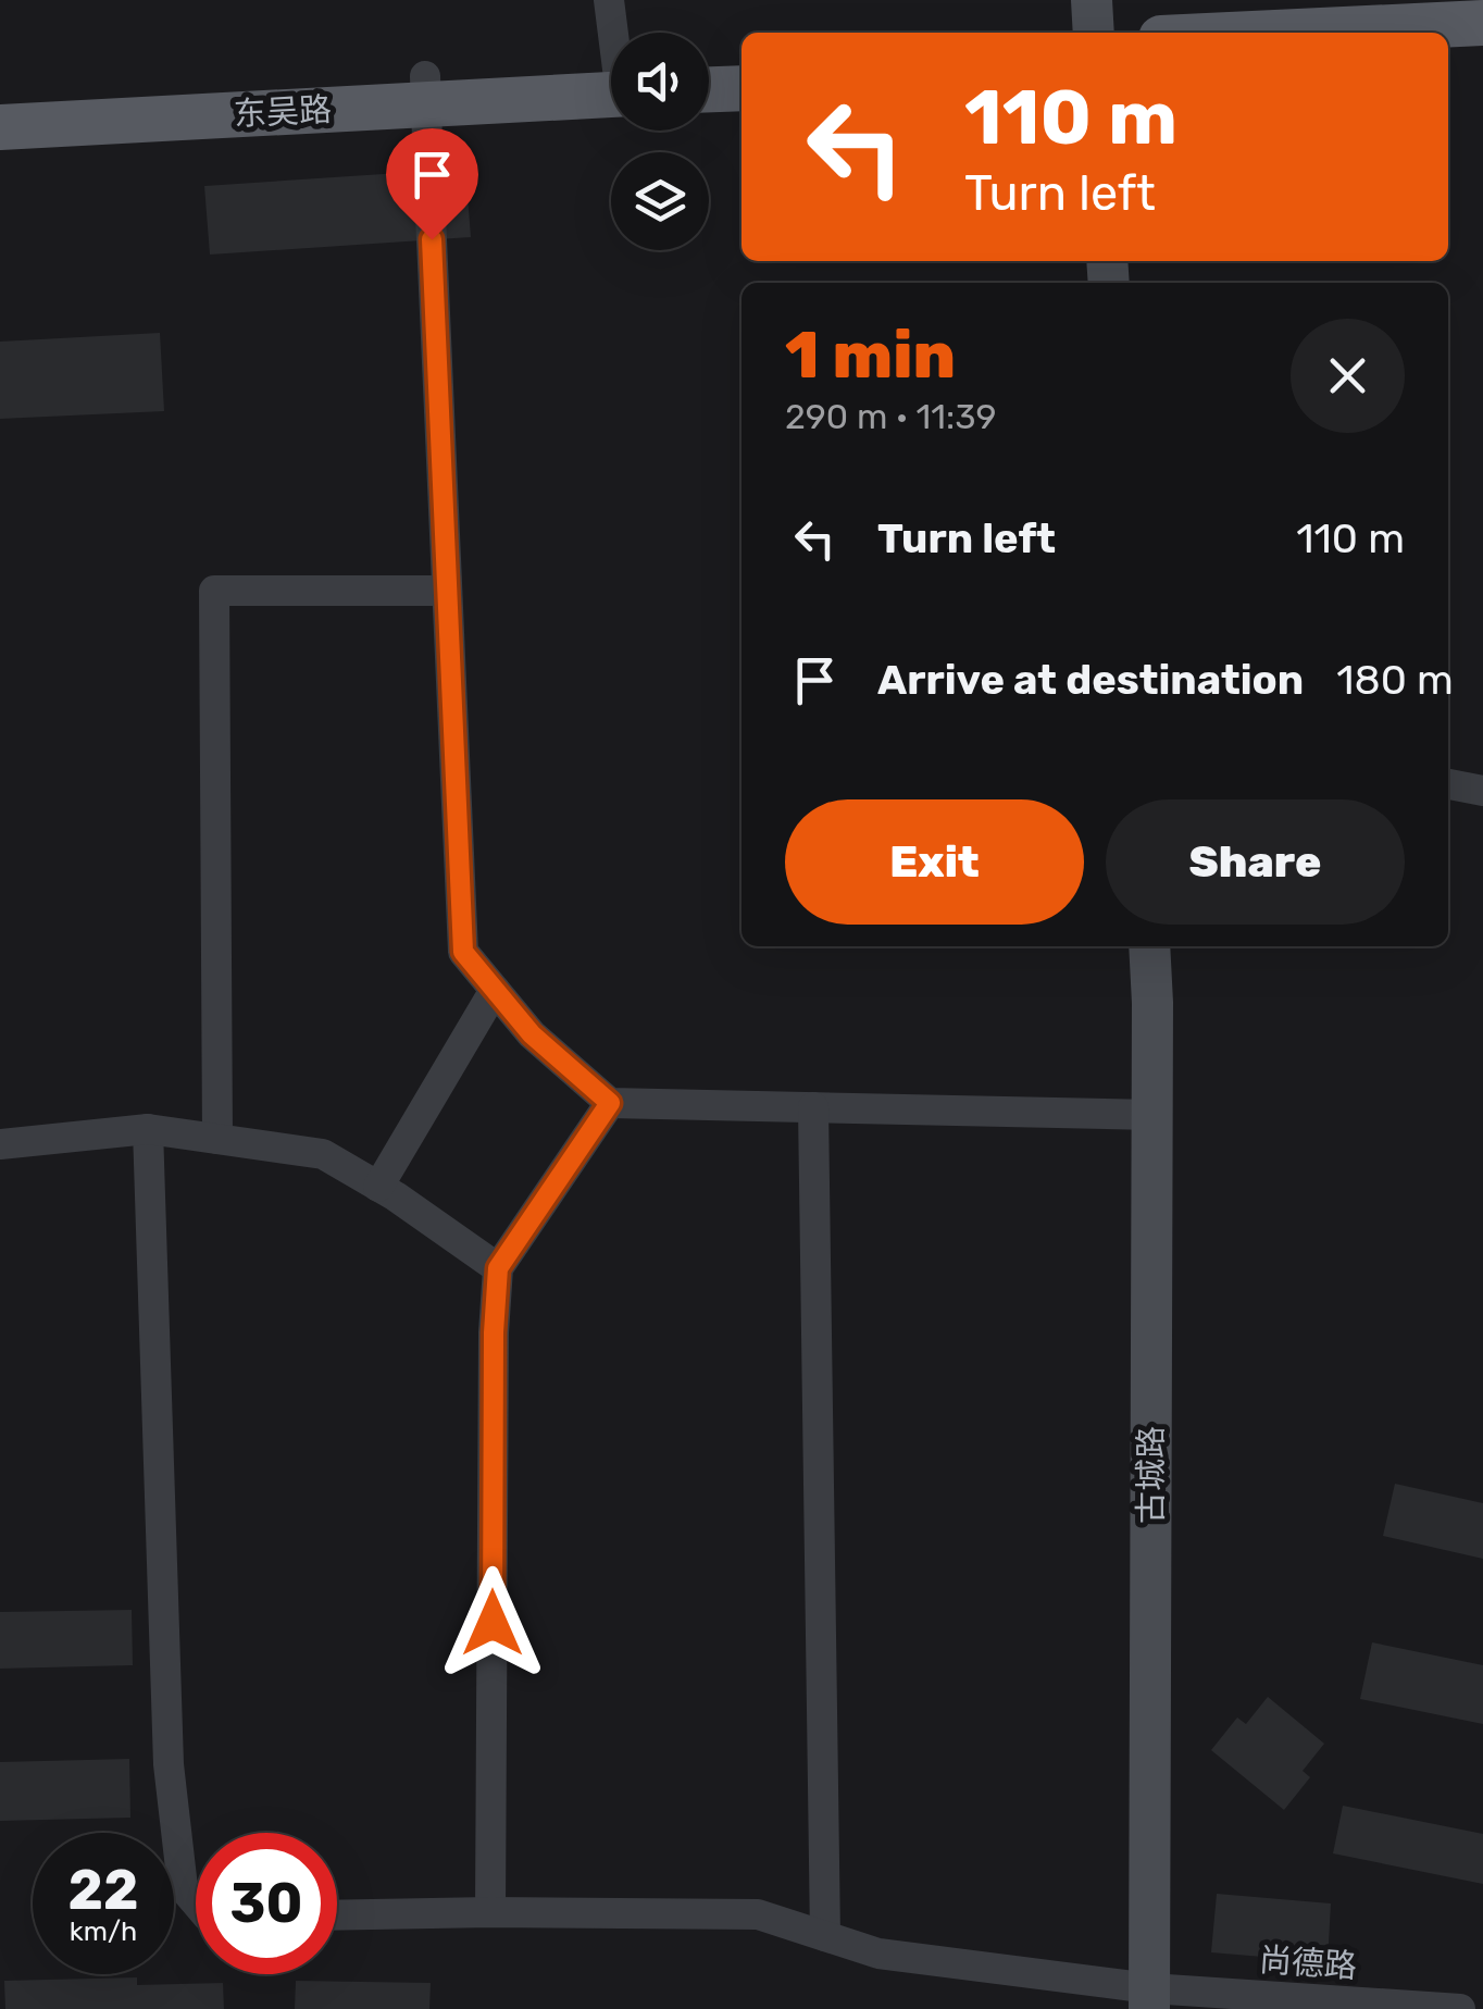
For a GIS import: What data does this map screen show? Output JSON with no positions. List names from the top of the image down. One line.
{"streets":{"main road":["东吴路"],"street":["古城路","尚德路"]},"crossings":[["古城路","尚德路"]],"page":{"turn":["110 m","Turn left"],"heading":["1 min","290 m · 11:39"],"list":[{"name":"Turn left","value":"110 m"},{"name":"Arrive at destination","value":"180 m"}],"buttons":["Exit","Share"],"speed":"22 km/h","limit":"30"}}
